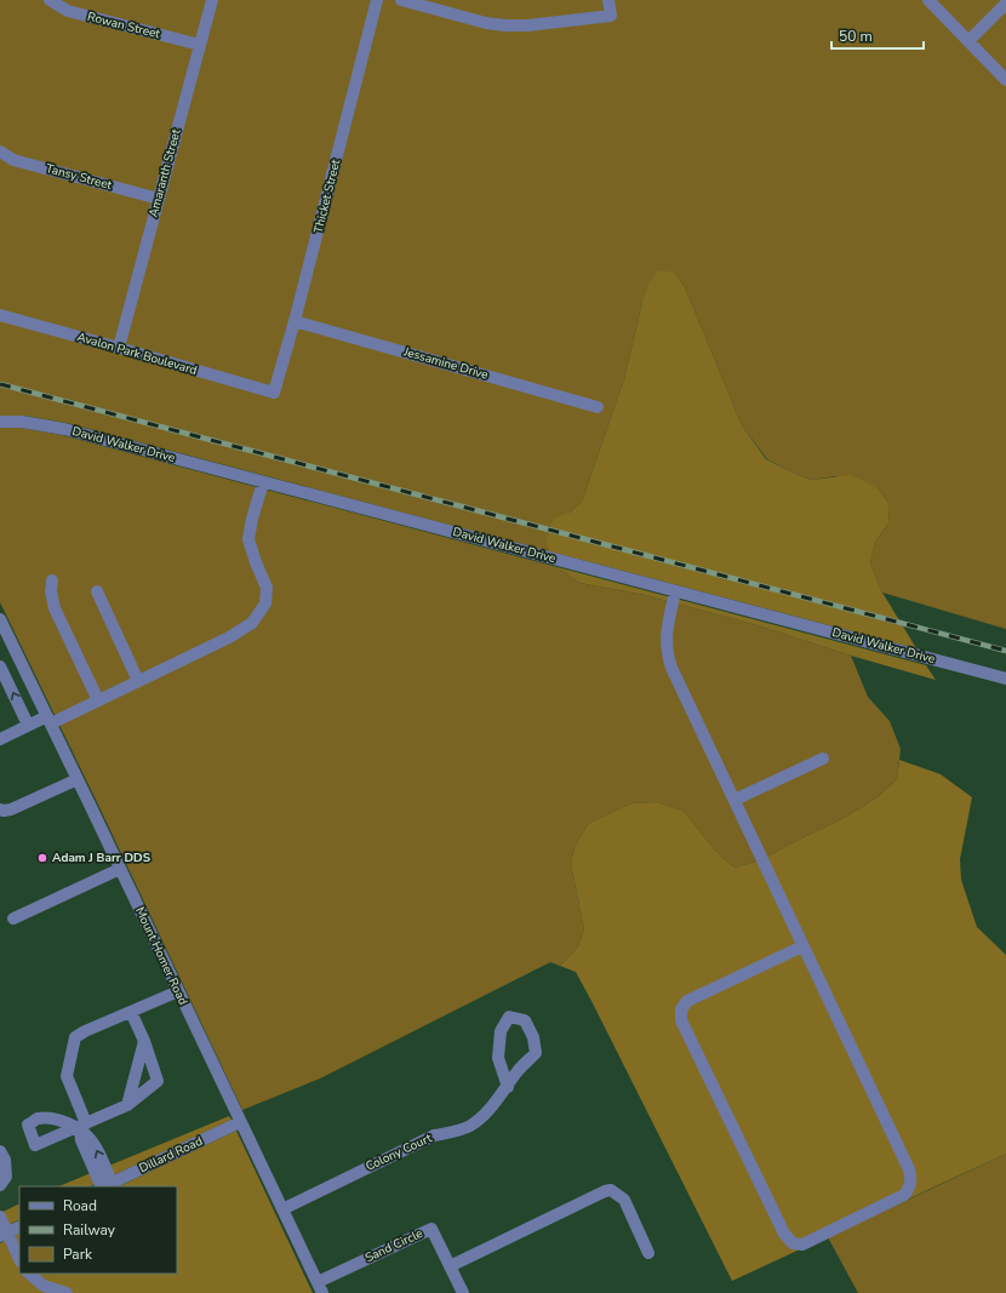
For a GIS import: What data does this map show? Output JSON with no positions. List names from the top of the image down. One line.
{"streets":{"street":["Rowan Street","Amaranth Street","Tansy Street","Thicket Street","Avalon Park Boulevard","Jessamine Drive","David Walker Drive","Mount Homer Road","Colony Court","Dillard Road","Sand Circle"]},"crossings":[["Rowan Street","Amaranth Street"],["Amaranth Street","Tansy Street"],["Amaranth Street","Avalon Park Boulevard"],["Thicket Street","Avalon Park Boulevard"],["Thicket Street","Jessamine Drive"],["Mount Homer Road","Colony Court"],["Mount Homer Road","Dillard Road"],["Mount Homer Road","Sand Circle"]],"places":["Adam J Barr DDS"],"legend":["Road","Railway","Park"],"scale_bar":"50 m"}
